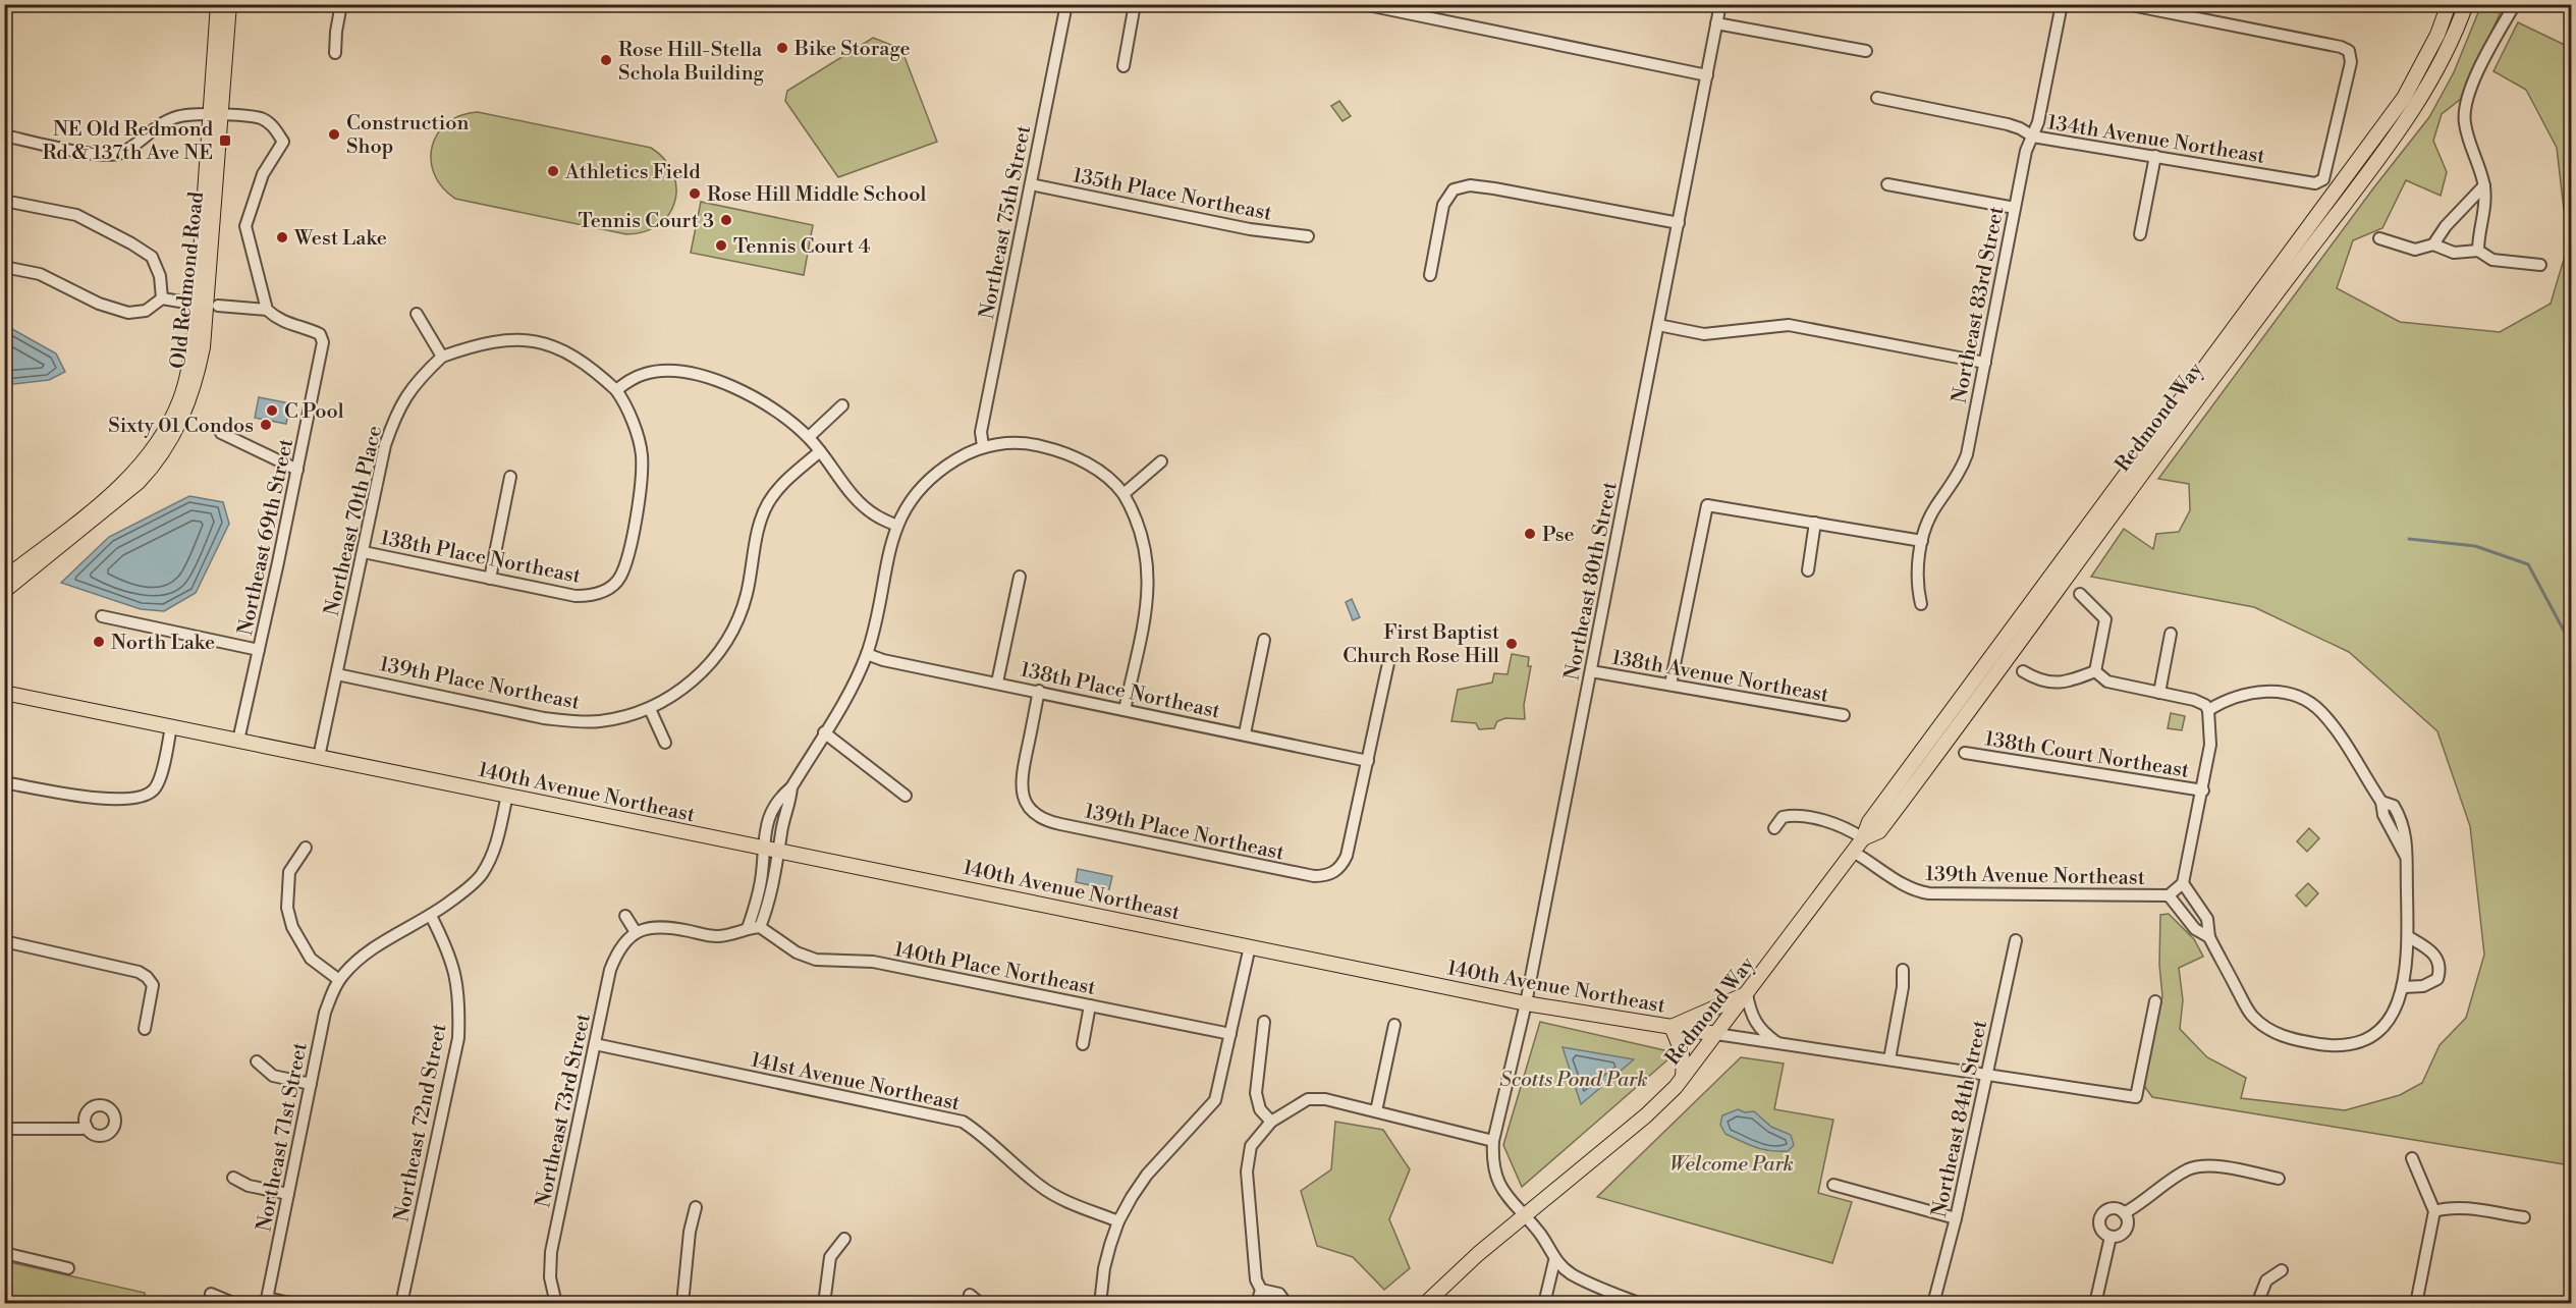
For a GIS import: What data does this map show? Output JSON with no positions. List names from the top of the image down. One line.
{"streets":{"main road":["Old Redmond Road","Redmond Way","140th Avenue Northeast"],"street":["134th Avenue Northeast","135th Place Northeast","Northeast 75th Street","Northeast 83rd Street","Northeast 70th Place","Northeast 69th Street","138th Place Northeast","Northeast 80th Street","138th Avenue Northeast","139th Place Northeast","138th Court Northeast","139th Avenue Northeast","140th Place Northeast","141st Avenue Northeast","Northeast 73rd Street","Northeast 84th Street","Northeast 72nd Street","Northeast 71st Street"]},"crossings":[["134th Avenue Northeast","Northeast 83rd Street"],["135th Place Northeast","Northeast 75th Street"],["Redmond Way","Northeast 80th Street"],["Redmond Way","140th Avenue Northeast"],["Redmond Way","139th Avenue Northeast"],["Northeast 70th Place","138th Place Northeast"],["Northeast 70th Place","139th Place Northeast"],["Northeast 70th Place","140th Avenue Northeast"],["Northeast 69th Street","140th Avenue Northeast"],["138th Place Northeast","139th Place Northeast"],["Northeast 80th Street","138th Avenue Northeast"],["Northeast 80th Street","140th Avenue Northeast"],["140th Avenue Northeast","Northeast 84th Street"],["141st Avenue Northeast","Northeast 73rd Street"]],"parks":["Scotts Pond Park","Welcome Park"],"places":{"other":["Bike Storage","Rose Hill-Stella Schola Building","Construction Shop","Athletics Field","Rose Hill Middle School","Tennis Court 3","West Lake","Tennis Court 4","C Pool","Sixty 01 Condos","Pse","North Lake","First Baptist Church Rose Hill"],"transit":["NE Old Redmond Rd & 137th Ave NE"]}}
